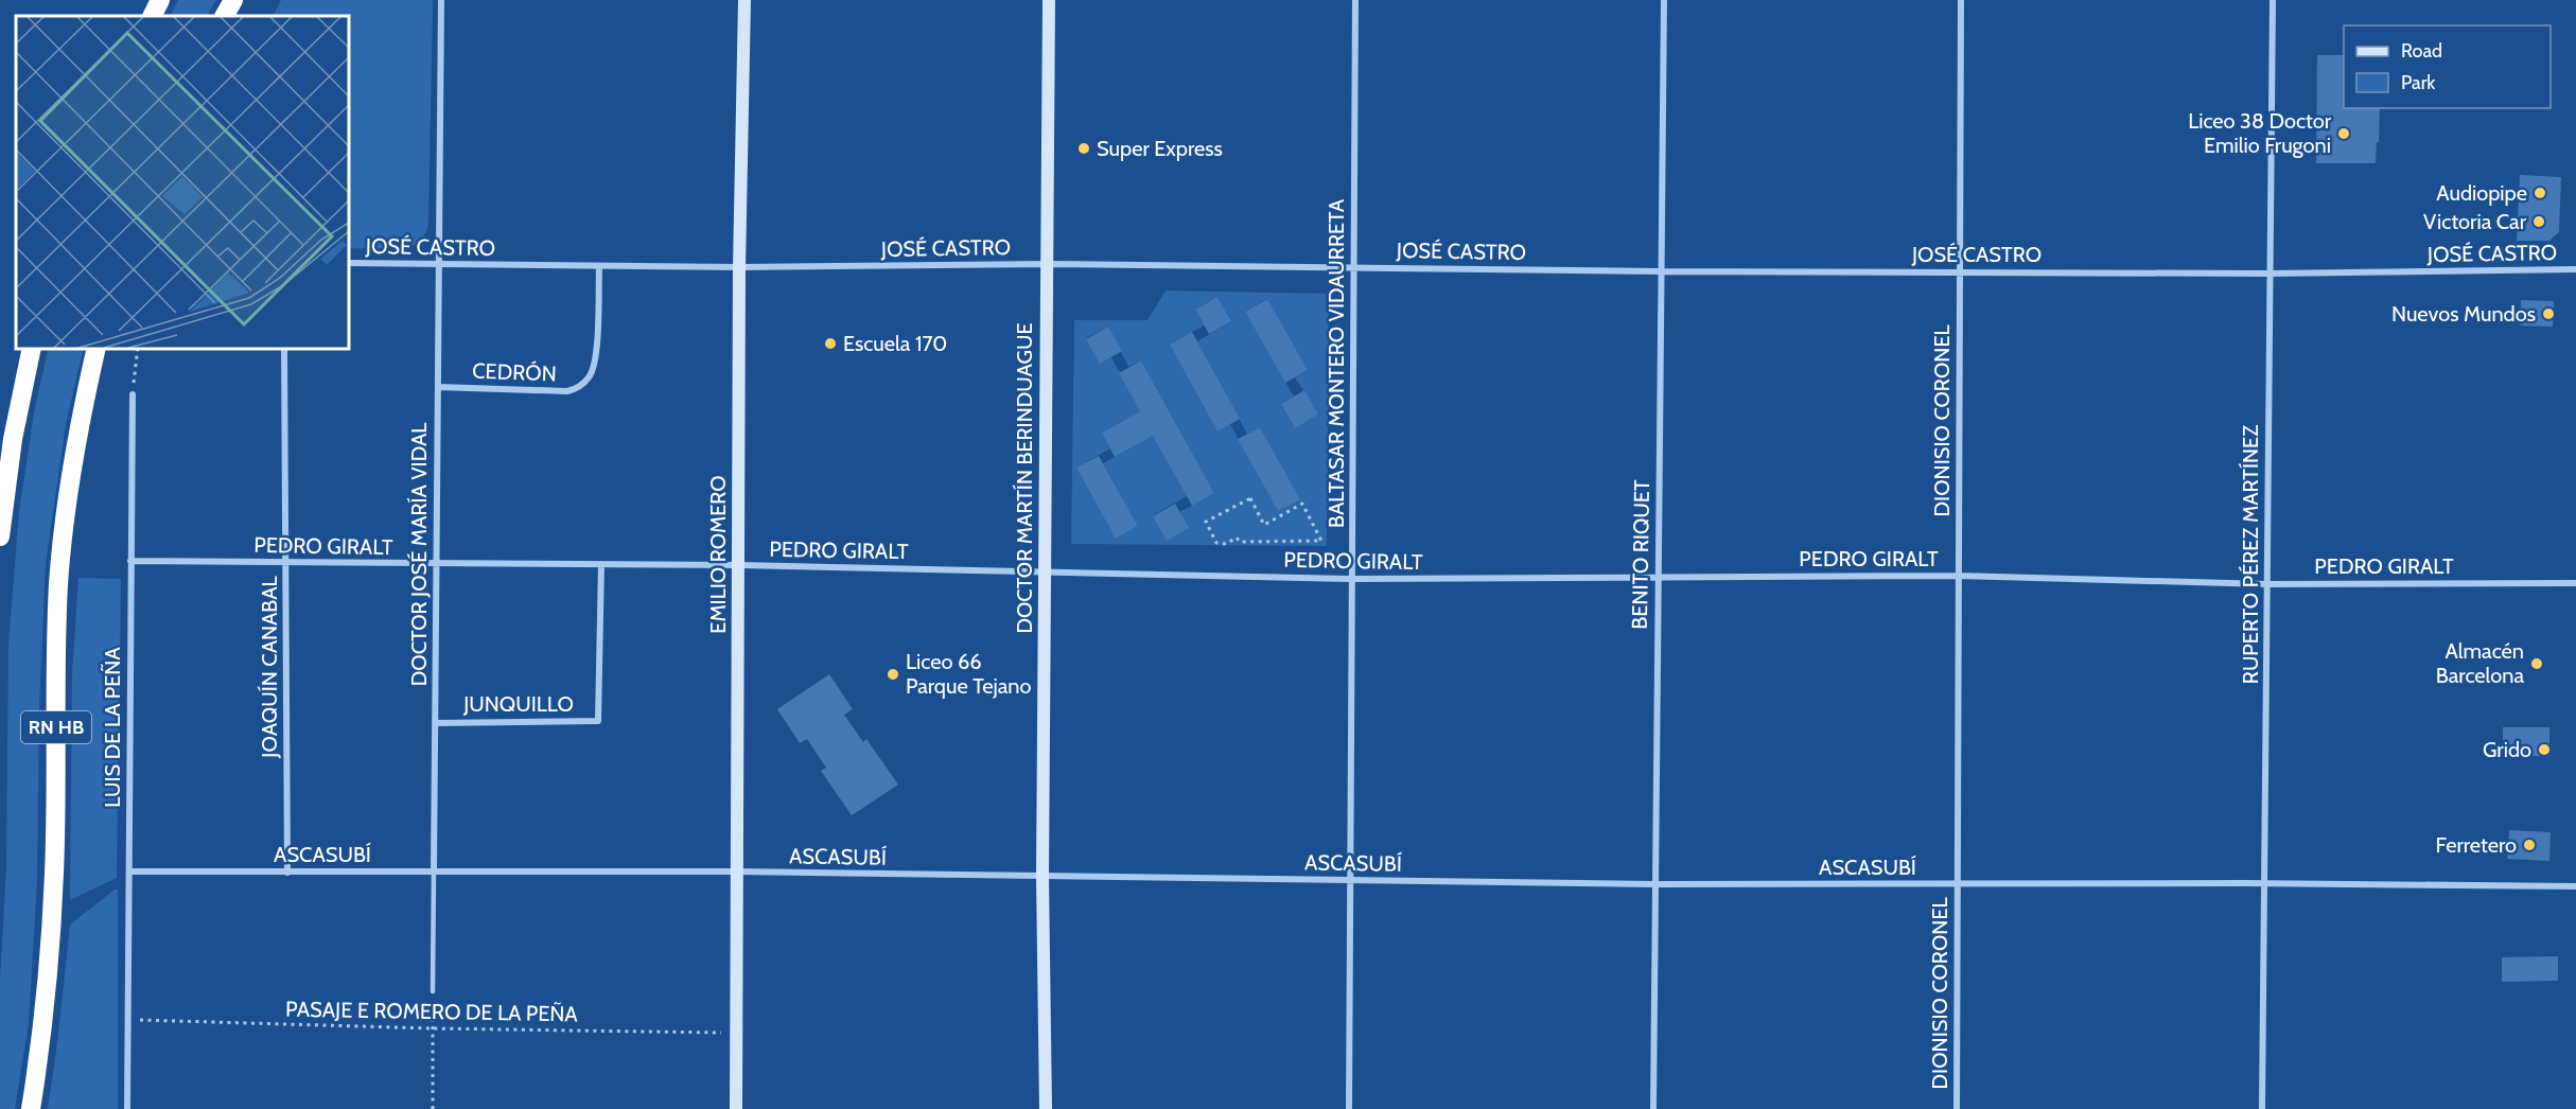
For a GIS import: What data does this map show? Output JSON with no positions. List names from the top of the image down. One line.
{"streets":{"highway":["RN HB"],"street":["JOSÉ CASTRO","BALTASAR MONTERO VIDAURRETA","CEDRÓN","DIONISIO CORONEL","DOCTOR MARTÍN BERINDUAGUE","PEDRO GIRALT","DOCTOR JOSÉ MARÍA VIDAL","EMILIO ROMERO","BENITO RIQUET","RUPERTO PÉREZ MARTÍNEZ","JOAQUÍN CANABAL","JUNQUILLO","LUIS DE LA PEÑA","ASCASUBÍ"],"path":["PASAJE E ROMERO DE LA PEÑA"]},"crossings":[["JOSÉ CASTRO","BALTASAR MONTERO VIDAURRETA"],["JOSÉ CASTRO","CEDRÓN"],["JOSÉ CASTRO","DIONISIO CORONEL"],["JOSÉ CASTRO","DOCTOR MARTÍN BERINDUAGUE"],["JOSÉ CASTRO","DOCTOR JOSÉ MARÍA VIDAL"],["JOSÉ CASTRO","EMILIO ROMERO"],["JOSÉ CASTRO","BENITO RIQUET"],["JOSÉ CASTRO","RUPERTO PÉREZ MARTÍNEZ"],["BALTASAR MONTERO VIDAURRETA","PEDRO GIRALT"],["BALTASAR MONTERO VIDAURRETA","ASCASUBÍ"],["CEDRÓN","DOCTOR JOSÉ MARÍA VIDAL"],["DIONISIO CORONEL","PEDRO GIRALT"],["DIONISIO CORONEL","ASCASUBÍ"],["DOCTOR MARTÍN BERINDUAGUE","PEDRO GIRALT"],["DOCTOR MARTÍN BERINDUAGUE","ASCASUBÍ"],["PEDRO GIRALT","DOCTOR JOSÉ MARÍA VIDAL"],["PEDRO GIRALT","EMILIO ROMERO"],["PEDRO GIRALT","BENITO RIQUET"],["PEDRO GIRALT","RUPERTO PÉREZ MARTÍNEZ"],["PEDRO GIRALT","JOAQUÍN CANABAL"],["PEDRO GIRALT","JUNQUILLO"],["PEDRO GIRALT","LUIS DE LA PEÑA"],["DOCTOR JOSÉ MARÍA VIDAL","JUNQUILLO"],["DOCTOR JOSÉ MARÍA VIDAL","ASCASUBÍ"],["EMILIO ROMERO","ASCASUBÍ"],["EMILIO ROMERO","PASAJE E ROMERO DE LA PEÑA"],["BENITO RIQUET","ASCASUBÍ"],["RUPERTO PÉREZ MARTÍNEZ","ASCASUBÍ"],["JOAQUÍN CANABAL","ASCASUBÍ"],["LUIS DE LA PEÑA","ASCASUBÍ"],["LUIS DE LA PEÑA","PASAJE E ROMERO DE LA PEÑA"]],"places":["Liceo 38 Doctor Emilio Frugoni","Super Express","Audiopipe","Victoria Car","Nuevos Mundos","Escuela 170","Almacén Barcelona","Liceo 66 Parque Tejano","Grido","Ferretero"],"legend":["Road","Park"]}
